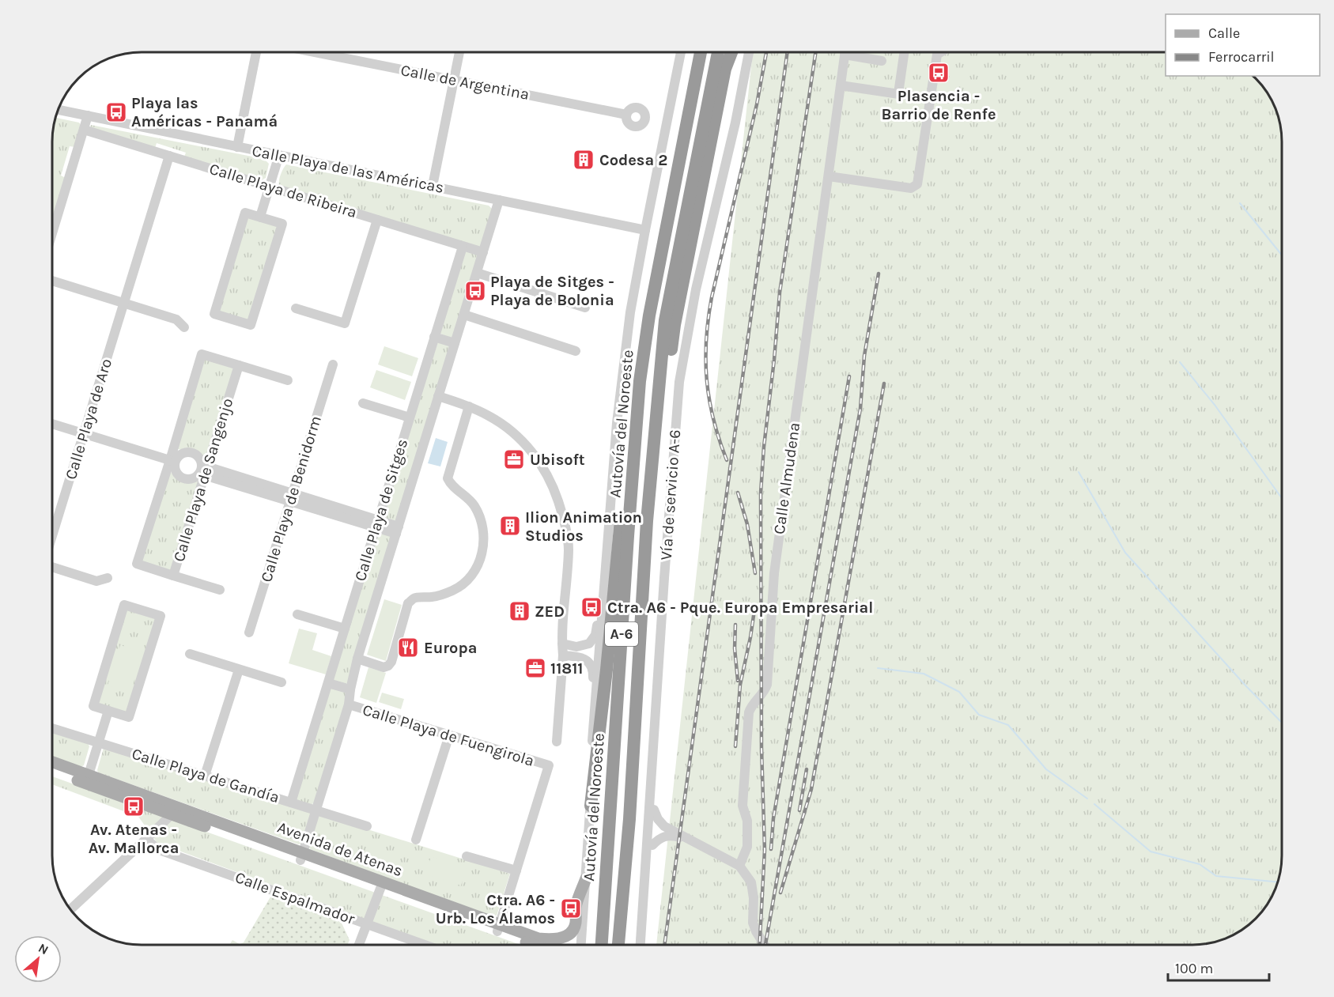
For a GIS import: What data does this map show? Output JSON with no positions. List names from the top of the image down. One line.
{"streets":{"highway":["Autovía del Noroeste","A-6"],"main road":["Avenida de Atenas"],"street":["Calle de Argentina","Calle Playa de las Américas","Calle Playa de Ribeira","Calle Playa de Aro","Calle Almudena","Calle Playa de Sangenjo","Vía de servicio A-6","Calle Playa de Benidorm","Calle Playa de Sitges","Calle Playa de Fuengirola","Calle Playa de Gandía","Calle Espalmador"]},"crossings":[["Calle Playa de las Américas","Calle Playa de Sitges"],["Calle Playa de Ribeira","Calle Playa de Aro"],["Calle Playa de Ribeira","Calle Playa de Sitges"],["Calle Playa de Sitges","Calle Playa de Fuengirola"],["Calle Playa de Sitges","Calle Playa de Gandía"],["Calle Playa de Sitges","Avenida de Atenas"]],"places":{"bus stop":["Plasencia - Barrio de Renfe","Playa las Américas - Panamá","Playa de Sitges - Playa de Bolonia","Ctra. A6 - Pque. Europa Empresarial","Av. Atenas - Av. Mallorca","Ctra. A6 - Urb. Los Álamos"],"building":["Codesa 2","Ilion Animation Studios","ZED"],"office":["Ubisoft","11811"],"restaurant":["Europa"]},"legend":["Calle","Ferrocarril"],"scale_bar":"100 m","north":"top right"}
